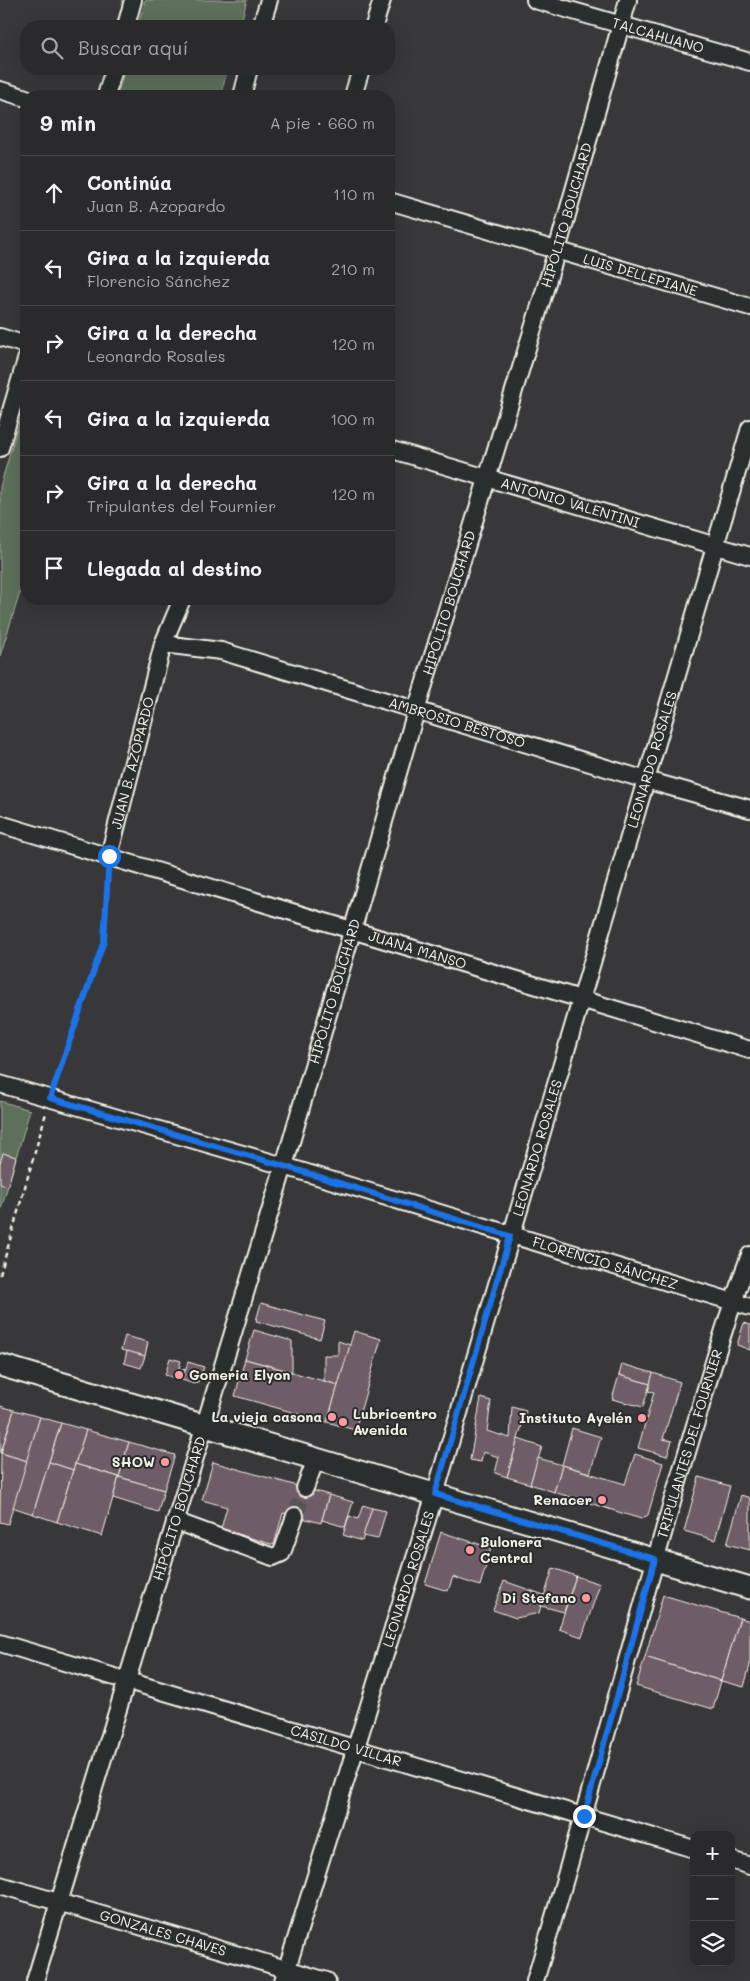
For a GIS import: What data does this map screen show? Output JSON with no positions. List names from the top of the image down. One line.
{"streets":{"street":["TALCAHUANO","HIPÓLITO BOUCHARD","LUIS DELLEPIANE","ANTONIO VALENTINI","AMBROSIO BESTOSO","LEONARDO ROSALES","JUAN B. AZOPARDO","JUANA MANSO","FLORENCIO SÁNCHEZ","TRIPULANTES DEL FOURNIER","CASILDO VILLAR","GONZALES CHAVES"]},"crossings":[["TALCAHUANO","HIPÓLITO BOUCHARD"],["HIPÓLITO BOUCHARD","LUIS DELLEPIANE"],["HIPÓLITO BOUCHARD","ANTONIO VALENTINI"],["HIPÓLITO BOUCHARD","AMBROSIO BESTOSO"],["HIPÓLITO BOUCHARD","JUANA MANSO"],["HIPÓLITO BOUCHARD","FLORENCIO SÁNCHEZ"],["HIPÓLITO BOUCHARD","CASILDO VILLAR"],["HIPÓLITO BOUCHARD","GONZALES CHAVES"],["ANTONIO VALENTINI","LEONARDO ROSALES"],["AMBROSIO BESTOSO","LEONARDO ROSALES"],["AMBROSIO BESTOSO","JUAN B. AZOPARDO"],["LEONARDO ROSALES","JUANA MANSO"],["LEONARDO ROSALES","FLORENCIO SÁNCHEZ"],["LEONARDO ROSALES","CASILDO VILLAR"],["LEONARDO ROSALES","GONZALES CHAVES"],["JUAN B. AZOPARDO","JUANA MANSO"],["FLORENCIO SÁNCHEZ","TRIPULANTES DEL FOURNIER"],["TRIPULANTES DEL FOURNIER","CASILDO VILLAR"]],"places":["Gomeria Elyon","La vieja casona","Instituto Ayelén","Lubricentro Avenida","SHOW","Renacer","Bulonera Central","Di Stefano"],"page":{"search":"Buscar aquí","heading":["9 min","A pie · 660 m"],"list":[["Continúa","Juan B. Azopardo","110 m"],["Gira a la izquierda","Florencio Sánchez","210 m"],["Gira a la derecha","Leonardo Rosales","120 m"],["Gira a la izquierda","100 m"],["Gira a la derecha","Tripulantes del Fournier","120 m"],"Llegada al destino"],"map_buttons":["+","−"]}}
